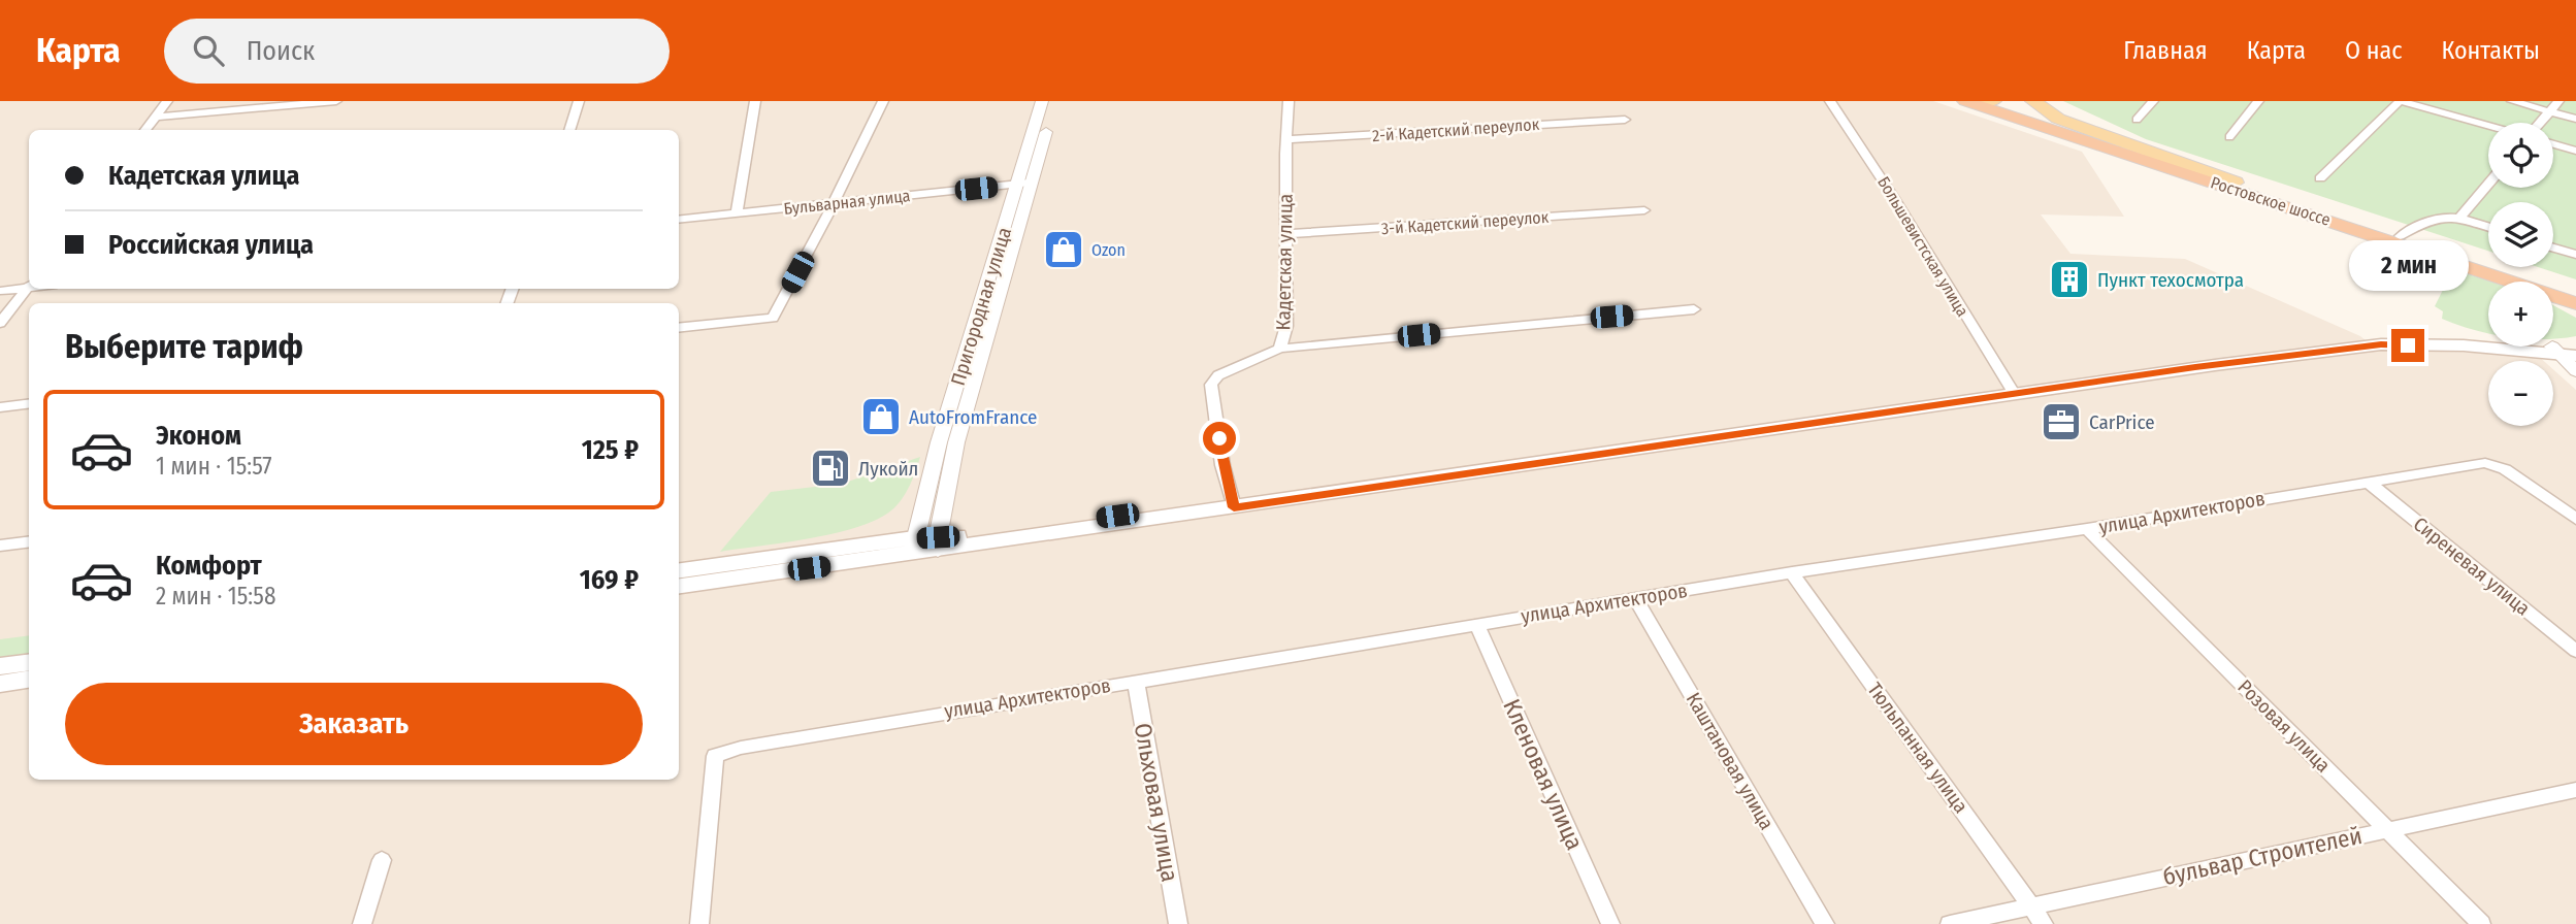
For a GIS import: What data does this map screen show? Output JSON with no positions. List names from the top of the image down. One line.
{"streets":{"highway":["Ростовское шоссе"],"street":["2-й Кадетский переулок","Бульварная улица","3-й Кадетский переулок","Большевистская улица","Кадетская улица","Пригородная улица","улица Архитекторов","Сиреневая улица","Розовая улица","Тюльпанная улица","Каштановая улица","Кленовая улица","Ольховая улица","бульвар Строителей"]},"crossings":[["2-й Кадетский переулок","Кадетская улица"],["Бульварная улица","Пригородная улица"],["3-й Кадетский переулок","Кадетская улица"],["улица Архитекторов","Сиреневая улица"],["улица Архитекторов","Розовая улица"],["улица Архитекторов","Тюльпанная улица"],["улица Архитекторов","Каштановая улица"],["улица Архитекторов","Кленовая улица"],["улица Архитекторов","Ольховая улица"],["Розовая улица","бульвар Строителей"],["Тюльпанная улица","бульвар Строителей"]],"places":{"shop":["Ozon","AutoFromFrance"],"building":["Пункт техосмотра"],"office":["CarPrice"],"fuel station":["Лукойл"]},"page":{"header":"Карта","search":"Поиск","nav":["Главная","Карта","О нас","Контакты"],"map_buttons":["+","−"],"banner":["Кадетская улица","Российская улица"],"bubble":"2 мин","heading":"Выберите тариф","list":[{"name":"Эконом","note":"1 мин · 15:57","value":"125 ₽"},{"name":"Комфорт","note":"2 мин · 15:58","value":"169 ₽"}],"buttons":"Заказать"}}
